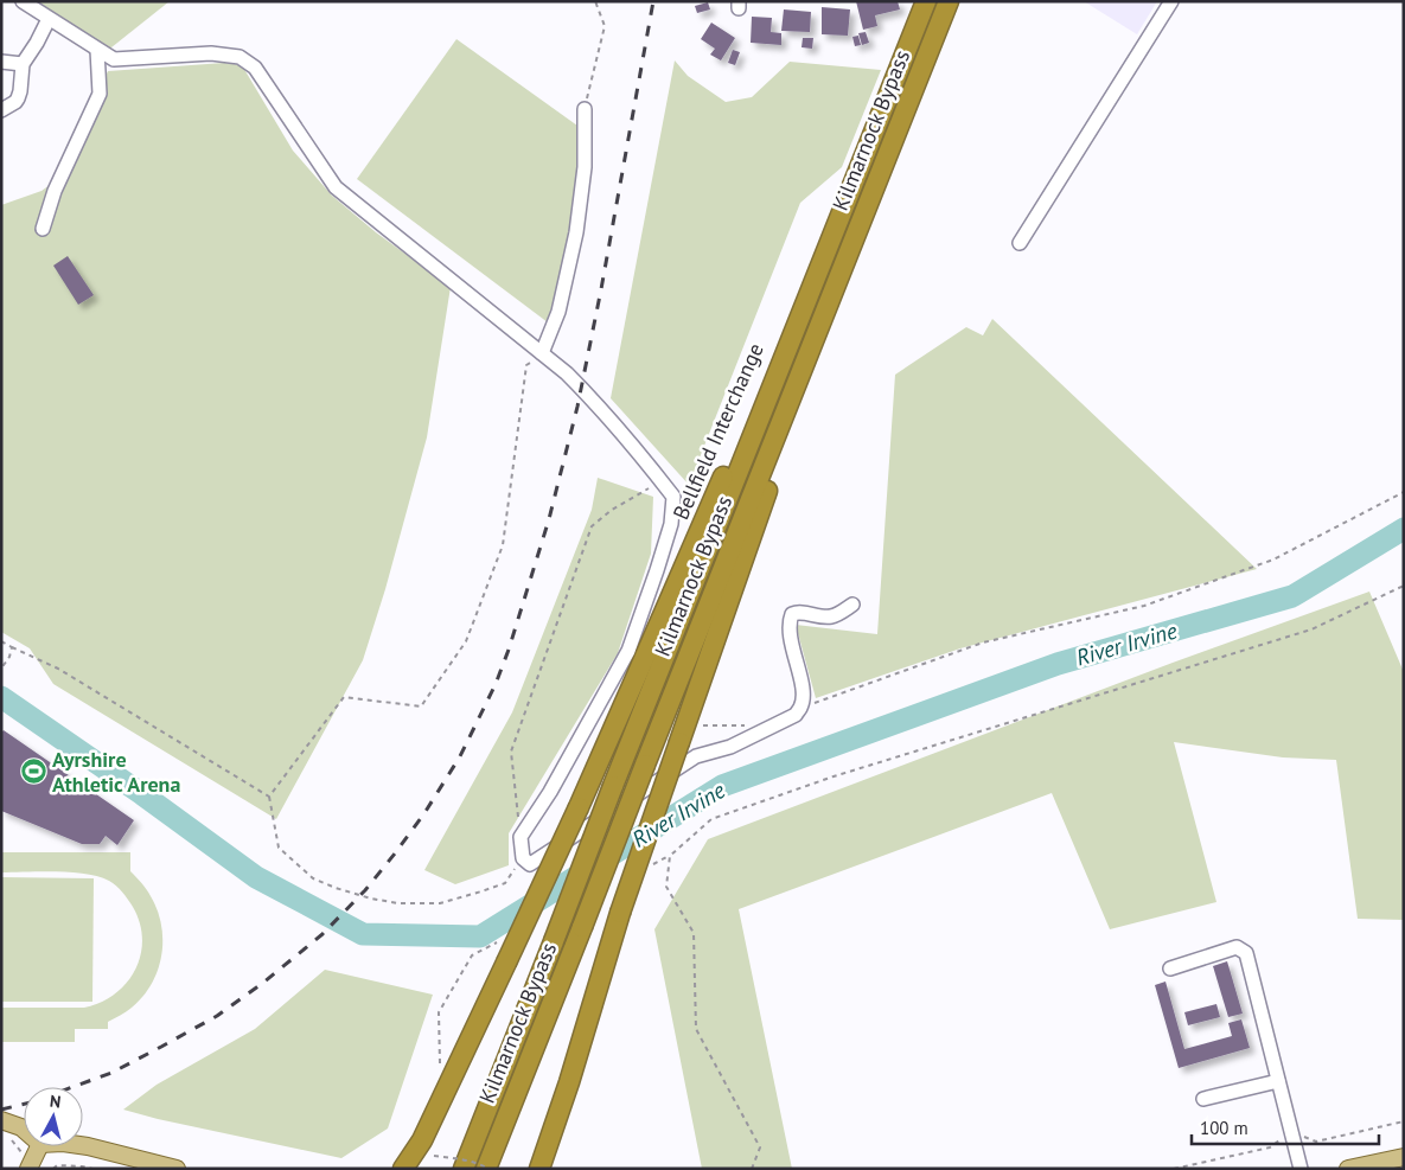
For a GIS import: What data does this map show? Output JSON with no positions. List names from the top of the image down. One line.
{"streets":{"highway":["Kilmarnock Bypass","Bellfield Interchange"]},"crossings":[["Kilmarnock Bypass","Bellfield Interchange"]],"water":["River Irvine"],"places":{"sports":["Ayrshire Athletic Arena"]},"scale_bar":"100 m","north":"top"}
